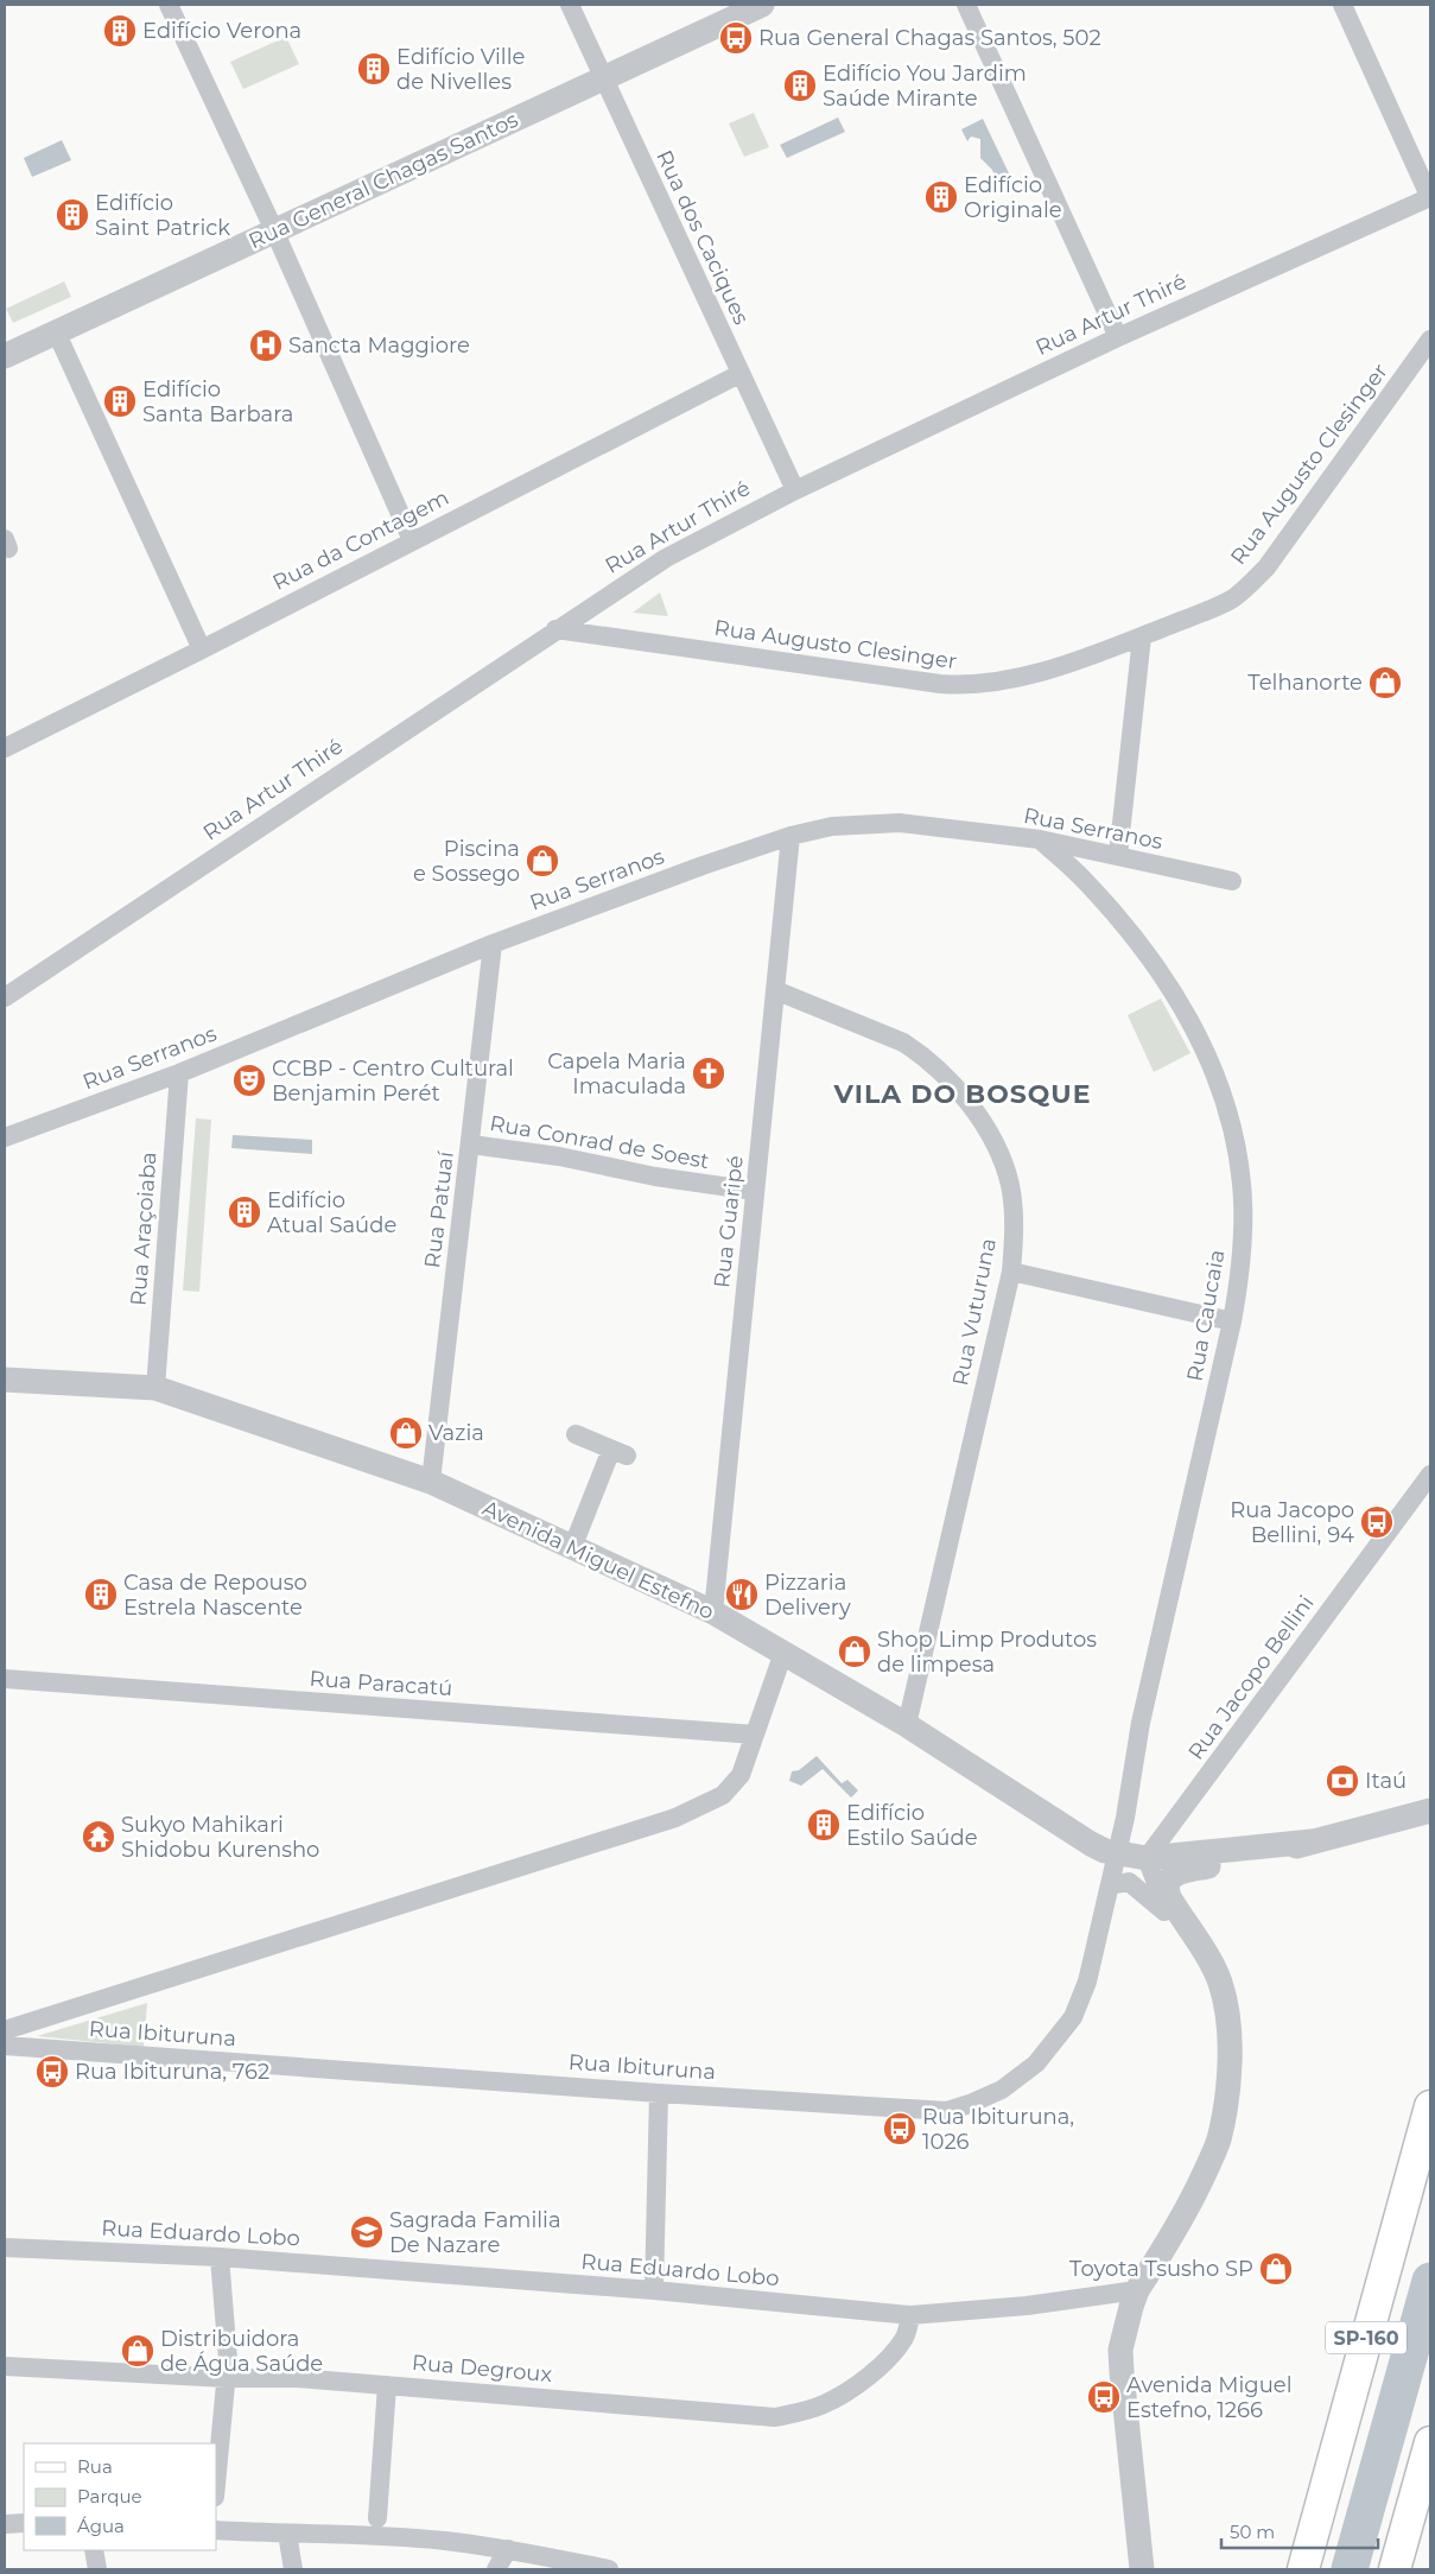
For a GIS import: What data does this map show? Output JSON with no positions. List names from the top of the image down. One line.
{"streets":{"main road":["SP-160"],"street":["Rua General Chagas Santos","Rua dos Caciques","Rua Artur Thiré","Rua Augusto Clesinger","Rua da Contagem","Rua Serranos","Rua Conrad de Soest","Rua Patuaí","Rua Guaripé","Rua Araçoiaba","Rua Vuturuna","Rua Caucaia","Avenida Miguel Estefno","Rua Jacopo Bellini","Rua Paracatú","Rua Ibituruna","Rua Eduardo Lobo","Rua Degroux"]},"crossings":[["Rua General Chagas Santos","Rua dos Caciques"],["Rua dos Caciques","Rua Artur Thiré"],["Rua dos Caciques","Rua da Contagem"],["Rua Artur Thiré","Rua Augusto Clesinger"],["Rua Serranos","Rua Patuaí"],["Rua Serranos","Rua Guaripé"],["Rua Serranos","Rua Araçoiaba"],["Rua Serranos","Rua Caucaia"],["Rua Conrad de Soest","Rua Patuaí"],["Rua Conrad de Soest","Rua Guaripé"],["Rua Patuaí","Avenida Miguel Estefno"],["Rua Guaripé","Rua Vuturuna"],["Rua Guaripé","Avenida Miguel Estefno"],["Rua Araçoiaba","Avenida Miguel Estefno"],["Rua Vuturuna","Avenida Miguel Estefno"],["Rua Caucaia","Avenida Miguel Estefno"],["Rua Caucaia","Rua Ibituruna"],["Avenida Miguel Estefno","Rua Jacopo Bellini"],["Avenida Miguel Estefno","Rua Ibituruna"],["Rua Eduardo Lobo","Rua Degroux"]],"districts":["VILA DO BOSQUE"],"places":{"building":["Edifício Verona","Edifício Ville de Nivelles","Edifício You Jardim Saúde Mirante","Edifício Originale","Edifício Saint Patrick","Edifício Santa Barbara","Edifício Atual Saúde","Casa de Repouso Estrela Nascente","Edifício Estilo Saúde"],"bus stop":["Rua General Chagas Santos, 502","Rua Jacopo Bellini, 94","Rua Ibituruna, 762","Rua Ibituruna, 1026","Avenida Miguel Estefno, 1266"],"hospital":["Sancta Maggiore"],"shop":["Telhanorte","Piscina e Sossego","Vazia","Shop Limp Produtos de limpesa","Toyota Tsusho SP","Distribuidora de Água Saúde"],"church":["Capela Maria Imaculada"],"theatre":["CCBP - Centro Cultural Benjamin Perét"],"restaurant":["Pizzaria Delivery"],"bank":["Itaú"],"temple":["Sukyo Mahikari Shidobu Kurensho"],"school or university":["Sagrada Familia De Nazare"]},"legend":["Rua","Parque","Água"],"scale_bar":"50 m"}
